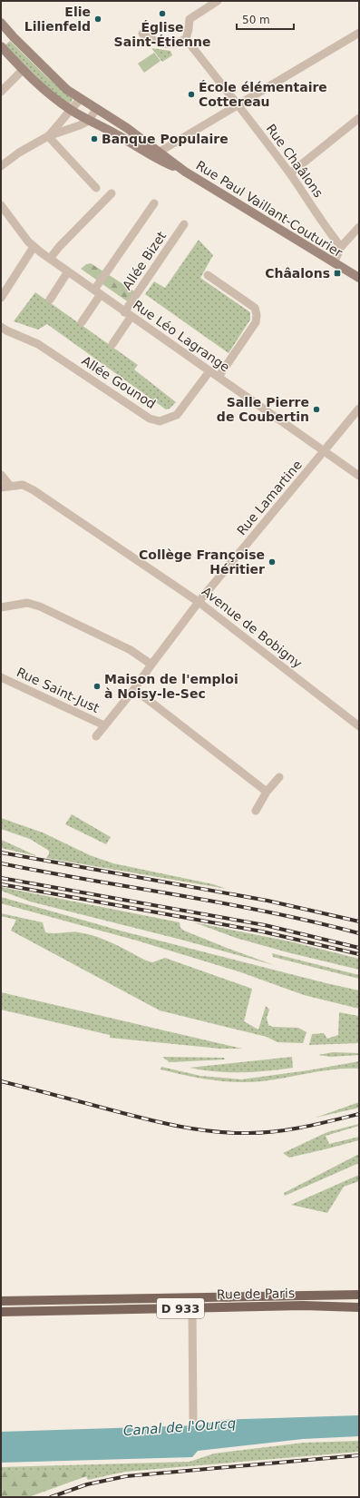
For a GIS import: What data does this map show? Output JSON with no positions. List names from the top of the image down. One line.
{"streets":{"main road":["Rue Paul Vaillant-Couturier","Rue de Paris","D 933"],"street":["Rue Chaâlons","Allée Bizet","Rue Léo Lagrange","Allée Gounod","Rue Lamartine","Avenue de Bobigny","Rue Saint-Just"]},"crossings":[["Allée Bizet","Rue Léo Lagrange"],["Rue Léo Lagrange","Allée Gounod"],["Rue Léo Lagrange","Rue Lamartine"],["Rue Lamartine","Avenue de Bobigny"],["Rue Lamartine","Rue Saint-Just"],["Avenue de Bobigny","Rue Saint-Just"]],"water":["Canal de l'Ourcq"],"places":{"other":["Église Saint-Étienne","Elie Lilienfeld","École élémentaire Cottereau","Banque Populaire","Salle Pierre de Coubertin","Collège Françoise Héritier","Maison de l'emploi à Noisy-le-Sec"],"transit":["Châalons"]},"scale_bar":"50 m"}
